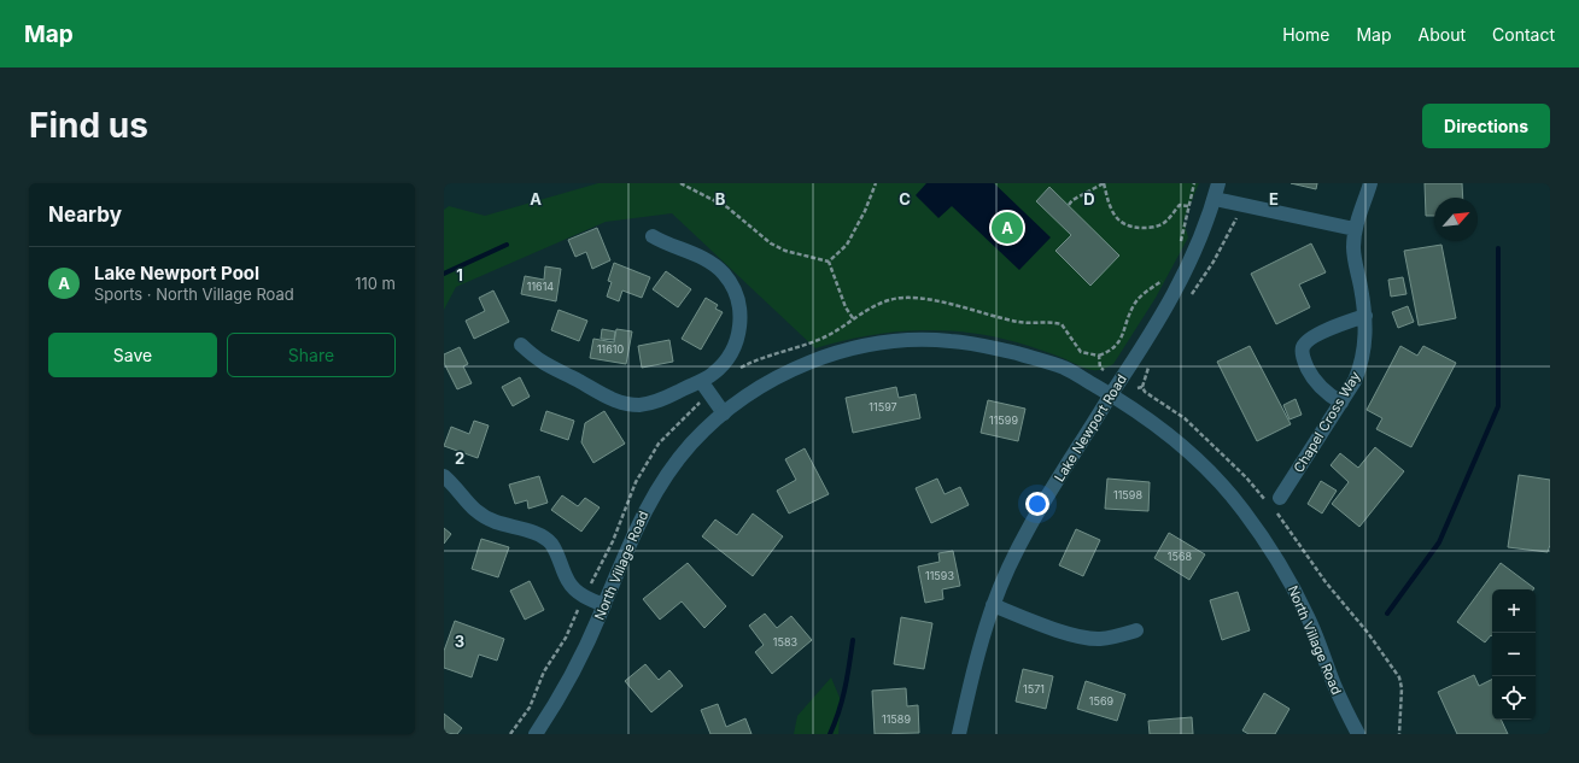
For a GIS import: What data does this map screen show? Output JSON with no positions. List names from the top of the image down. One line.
{"streets":{"street":["Chapel Cross Way","Lake Newport Road","North Village Road"]},"crossings":[["Lake Newport Road","North Village Road"]],"house_numbers":["11614","11610","11597","11599","11598","1568","11593","1583","1571","1569","11589"],"north":"top right","page":{"header":"Map","nav":["Home","Map","About","Contact"],"buttons":["Directions",["Save","Share"]],"title":"Find us","heading":"Nearby","pins":"A","list":[{"mark":"A","name":"Lake Newport Pool","note":"Sports · North Village Road","value":"110 m"}],"map_buttons":["+","−"]},"grid":{"columns":["A","B","C","D","E"],"rows":["1","2","3"]}}
